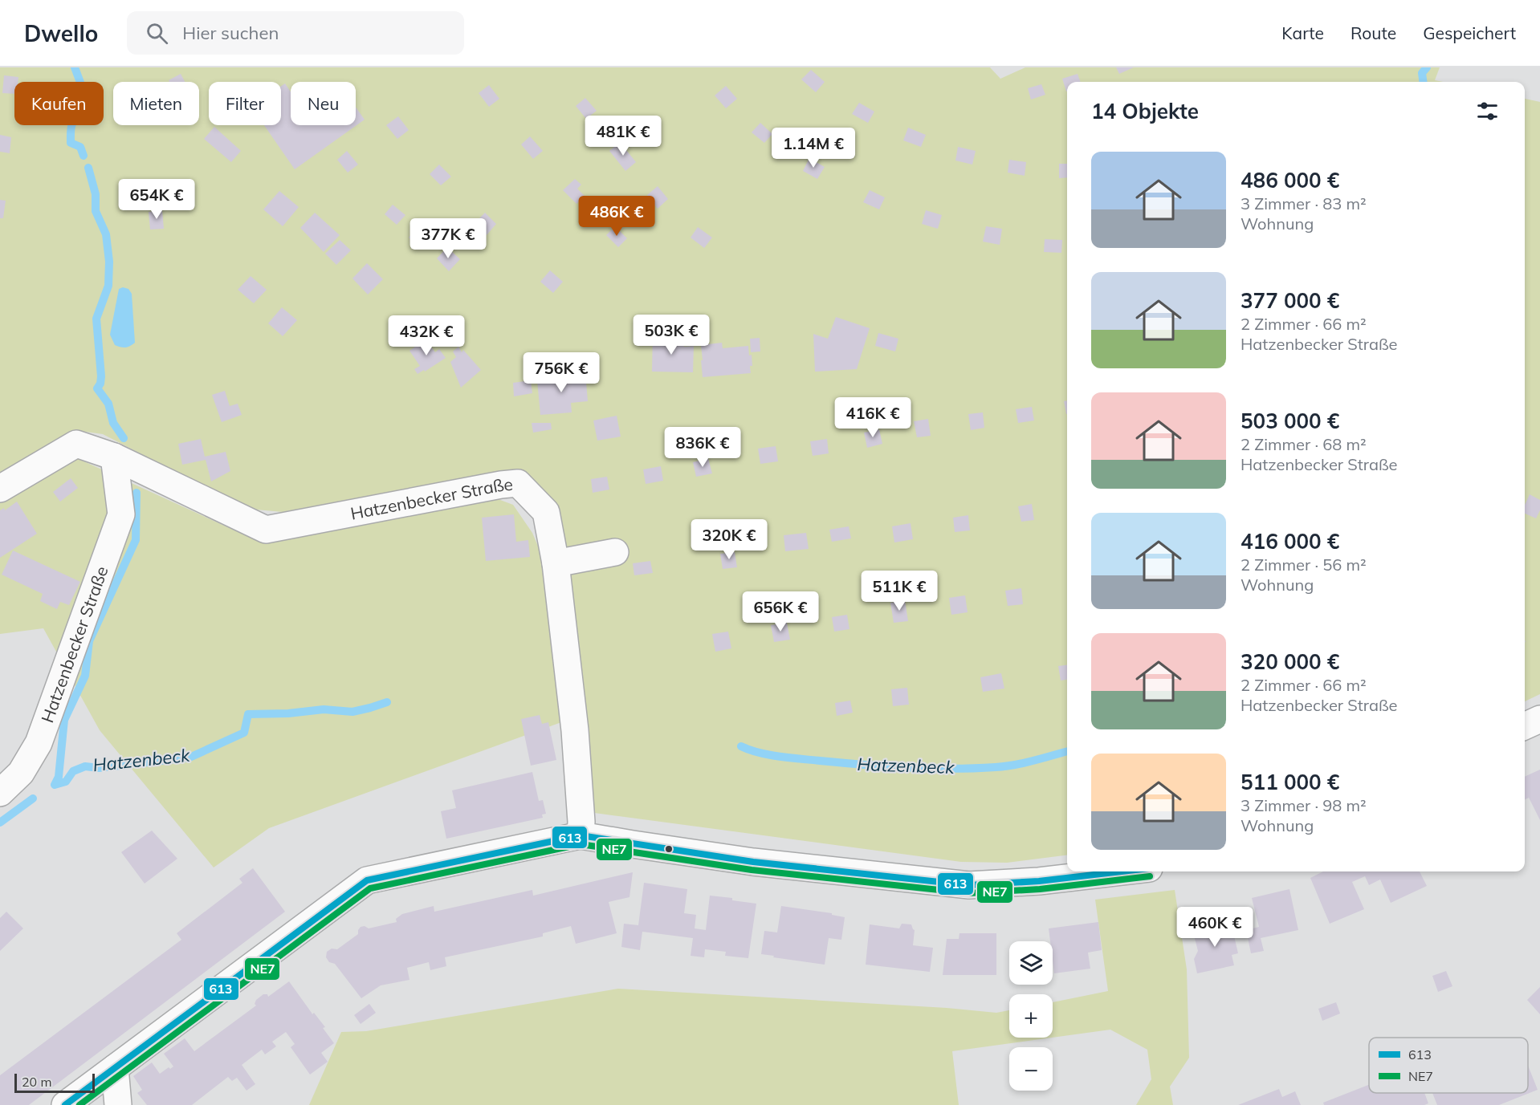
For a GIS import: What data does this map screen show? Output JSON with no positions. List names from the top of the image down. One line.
{"streets":{"street":["Hatzenbecker Straße"]},"water":["Hatzenbeck"],"lines":["transit line 613","transit line NE7"],"legend":["613","NE7"],"scale_bar":"20 m","page":{"header":"Dwello","search":"Hier suchen","nav":["Karte","Route","Gespeichert"],"chip":["Kaufen","Mieten","Filter","Neu"],"heading":"14 Objekte","price":["481K €","1.14M €","654K €","486K €","377K €","503K €","432K €","756K €","416K €","836K €","320K €","511K €","656K €","460K €"],"list":[{"name":"486 000 €","note":"3 Zimmer · 83 m² · Wohnung"},{"name":"377 000 €","note":"2 Zimmer · 66 m² · Hatzenbecker Straße"},{"name":"503 000 €","note":"2 Zimmer · 68 m² · Hatzenbecker Straße"},{"name":"416 000 €","note":"2 Zimmer · 56 m² · Wohnung"},{"name":"320 000 €","note":"2 Zimmer · 66 m² · Hatzenbecker Straße"},{"name":"511 000 €","note":"3 Zimmer · 98 m² · Wohnung"}],"map_buttons":["+","−"],"scale":"20 m"}}
